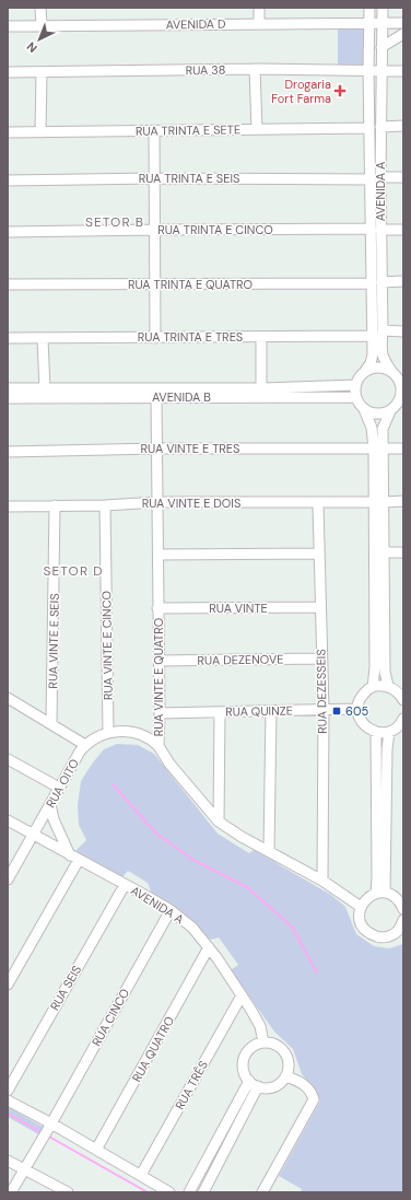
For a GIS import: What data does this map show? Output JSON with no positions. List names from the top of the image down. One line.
{"streets":{"street":["AVENIDA D","RUA 38","RUA TRINTA E SETE","RUA TRINTA E SEIS","AVENIDA A","RUA TRINTA E CINCO","RUA TRINTA E QUATRO","RUA TRINTA E TRES","AVENIDA B","RUA VINTE E TRES","RUA VINTE E DOIS","RUA VINTE","RUA VINTE E SEIS","RUA VINTE E CINCO","RUA DEZENOVE","RUA VINTE E QUATRO","RUA DEZESSEIS","RUA QUINZE","RUA OITO","RUA SEIS","RUA CINCO","RUA QUATRO","RUA TRÊS"]},"crossings":[["AVENIDA D","AVENIDA A"],["RUA 38","AVENIDA A"],["RUA TRINTA E SETE","AVENIDA A"],["RUA TRINTA E SEIS","AVENIDA A"],["AVENIDA A","RUA TRINTA E CINCO"],["AVENIDA A","RUA TRINTA E QUATRO"],["AVENIDA A","RUA TRINTA E TRES"],["AVENIDA A","AVENIDA B"],["AVENIDA A","RUA OITO"],["AVENIDA A","RUA SEIS"],["AVENIDA A","RUA CINCO"],["AVENIDA A","RUA QUATRO"],["AVENIDA A","RUA TRÊS"],["AVENIDA B","RUA VINTE E QUATRO"],["RUA VINTE E TRES","RUA VINTE E QUATRO"],["RUA VINTE E DOIS","RUA VINTE E SEIS"],["RUA VINTE E DOIS","RUA VINTE E CINCO"],["RUA VINTE E DOIS","RUA VINTE E QUATRO"],["RUA VINTE E DOIS","RUA DEZESSEIS"],["RUA VINTE","RUA VINTE E QUATRO"],["RUA VINTE","RUA DEZESSEIS"],["RUA VINTE E CINCO","RUA OITO"],["RUA DEZENOVE","RUA VINTE E QUATRO"],["RUA DEZENOVE","RUA DEZESSEIS"],["RUA VINTE E QUATRO","RUA DEZESSEIS"],["RUA VINTE E QUATRO","RUA QUINZE"],["RUA VINTE E QUATRO","RUA OITO"],["RUA DEZESSEIS","RUA QUINZE"]],"districts":["SETOR B","SETOR D"],"places":{"health":["Drogaria Fort Farma"],"transit":["605"]},"north":"bottom left"}
